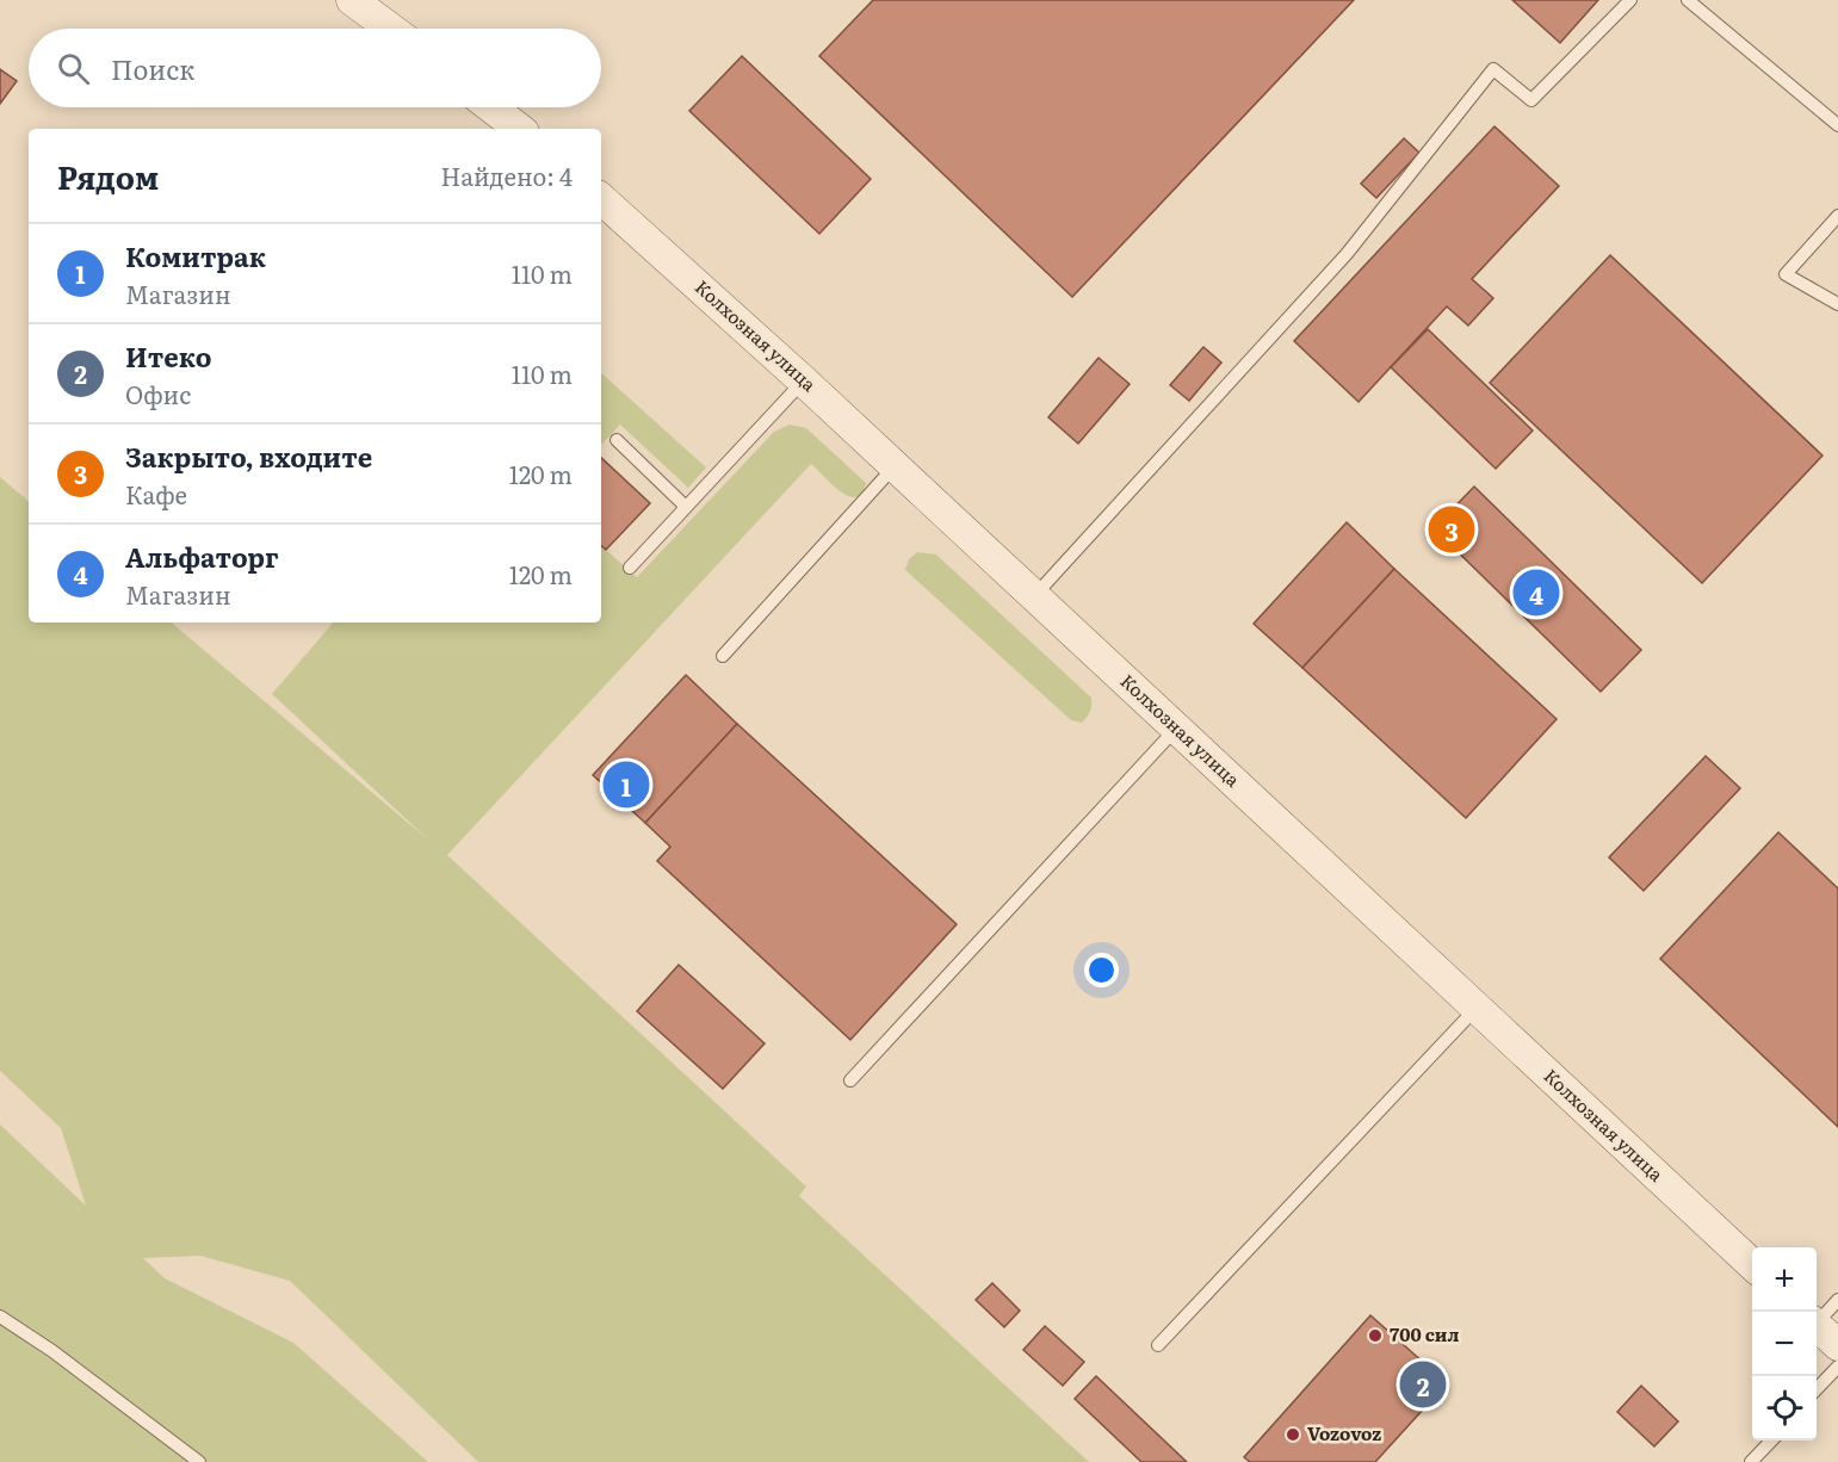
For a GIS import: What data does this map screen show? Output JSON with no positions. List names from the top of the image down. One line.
{"streets":{"street":["Колхозная улица"]},"places":["700 сил","Vozovoz"],"page":{"search":"Поиск","heading":["Рядом","Найдено: 4"],"list":[{"mark":"1","name":"Комитрак","note":"Магазин","value":"110 m"},{"mark":"2","name":"Итеко","note":"Офис","value":"110 m"},{"mark":"3","name":"Закрыто, входите","note":"Кафе","value":"120 m"},{"mark":"4","name":"Альфаторг","note":"Магазин","value":"120 m"}],"pins":["3","4","1","2"],"map_buttons":["+","−"]}}
